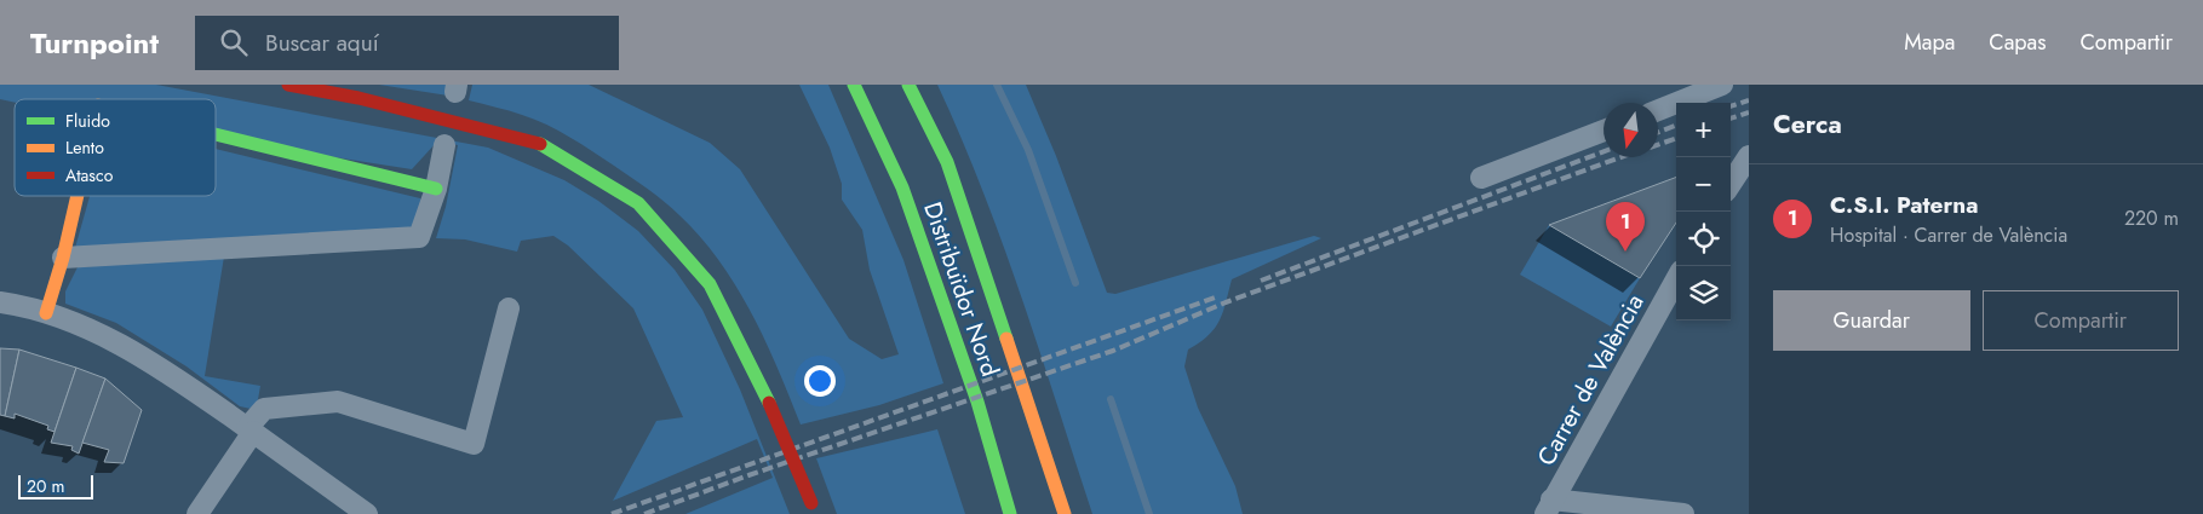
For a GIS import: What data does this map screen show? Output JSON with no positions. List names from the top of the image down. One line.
{"streets":{"main road":["Distribuïdor Nord"],"street":["Carrer de València"]},"legend":["Fluido","Lento","Atasco"],"scale_bar":"20 m","north":"bottom","page":{"header":"Turnpoint","search":"Buscar aquí","nav":["Mapa","Capas","Compartir"],"heading":"Cerca","map_buttons":["+","−"],"list":[{"mark":"1","name":"C.S.I. Paterna","note":"Hospital · Carrer de València","value":"220 m"}],"pins":"1","buttons":["Guardar","Compartir"],"scale":"20 m"}}
